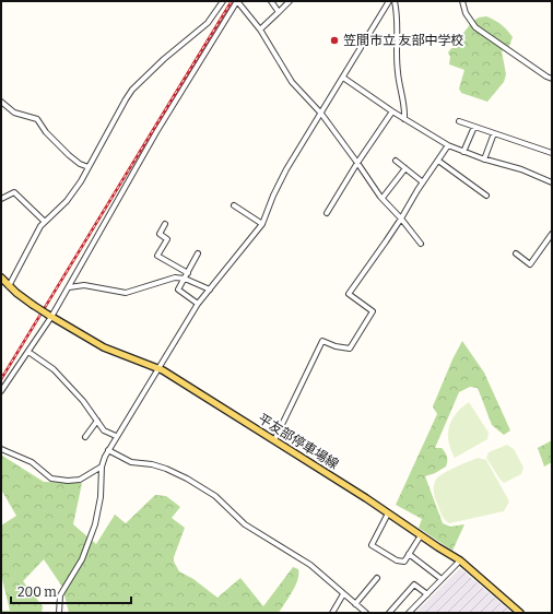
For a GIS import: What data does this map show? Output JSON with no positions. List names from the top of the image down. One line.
{"streets":{"main road":["平友部停車場線"]},"places":["笠間市立 友部中学校"],"scale_bar":"200 m"}
